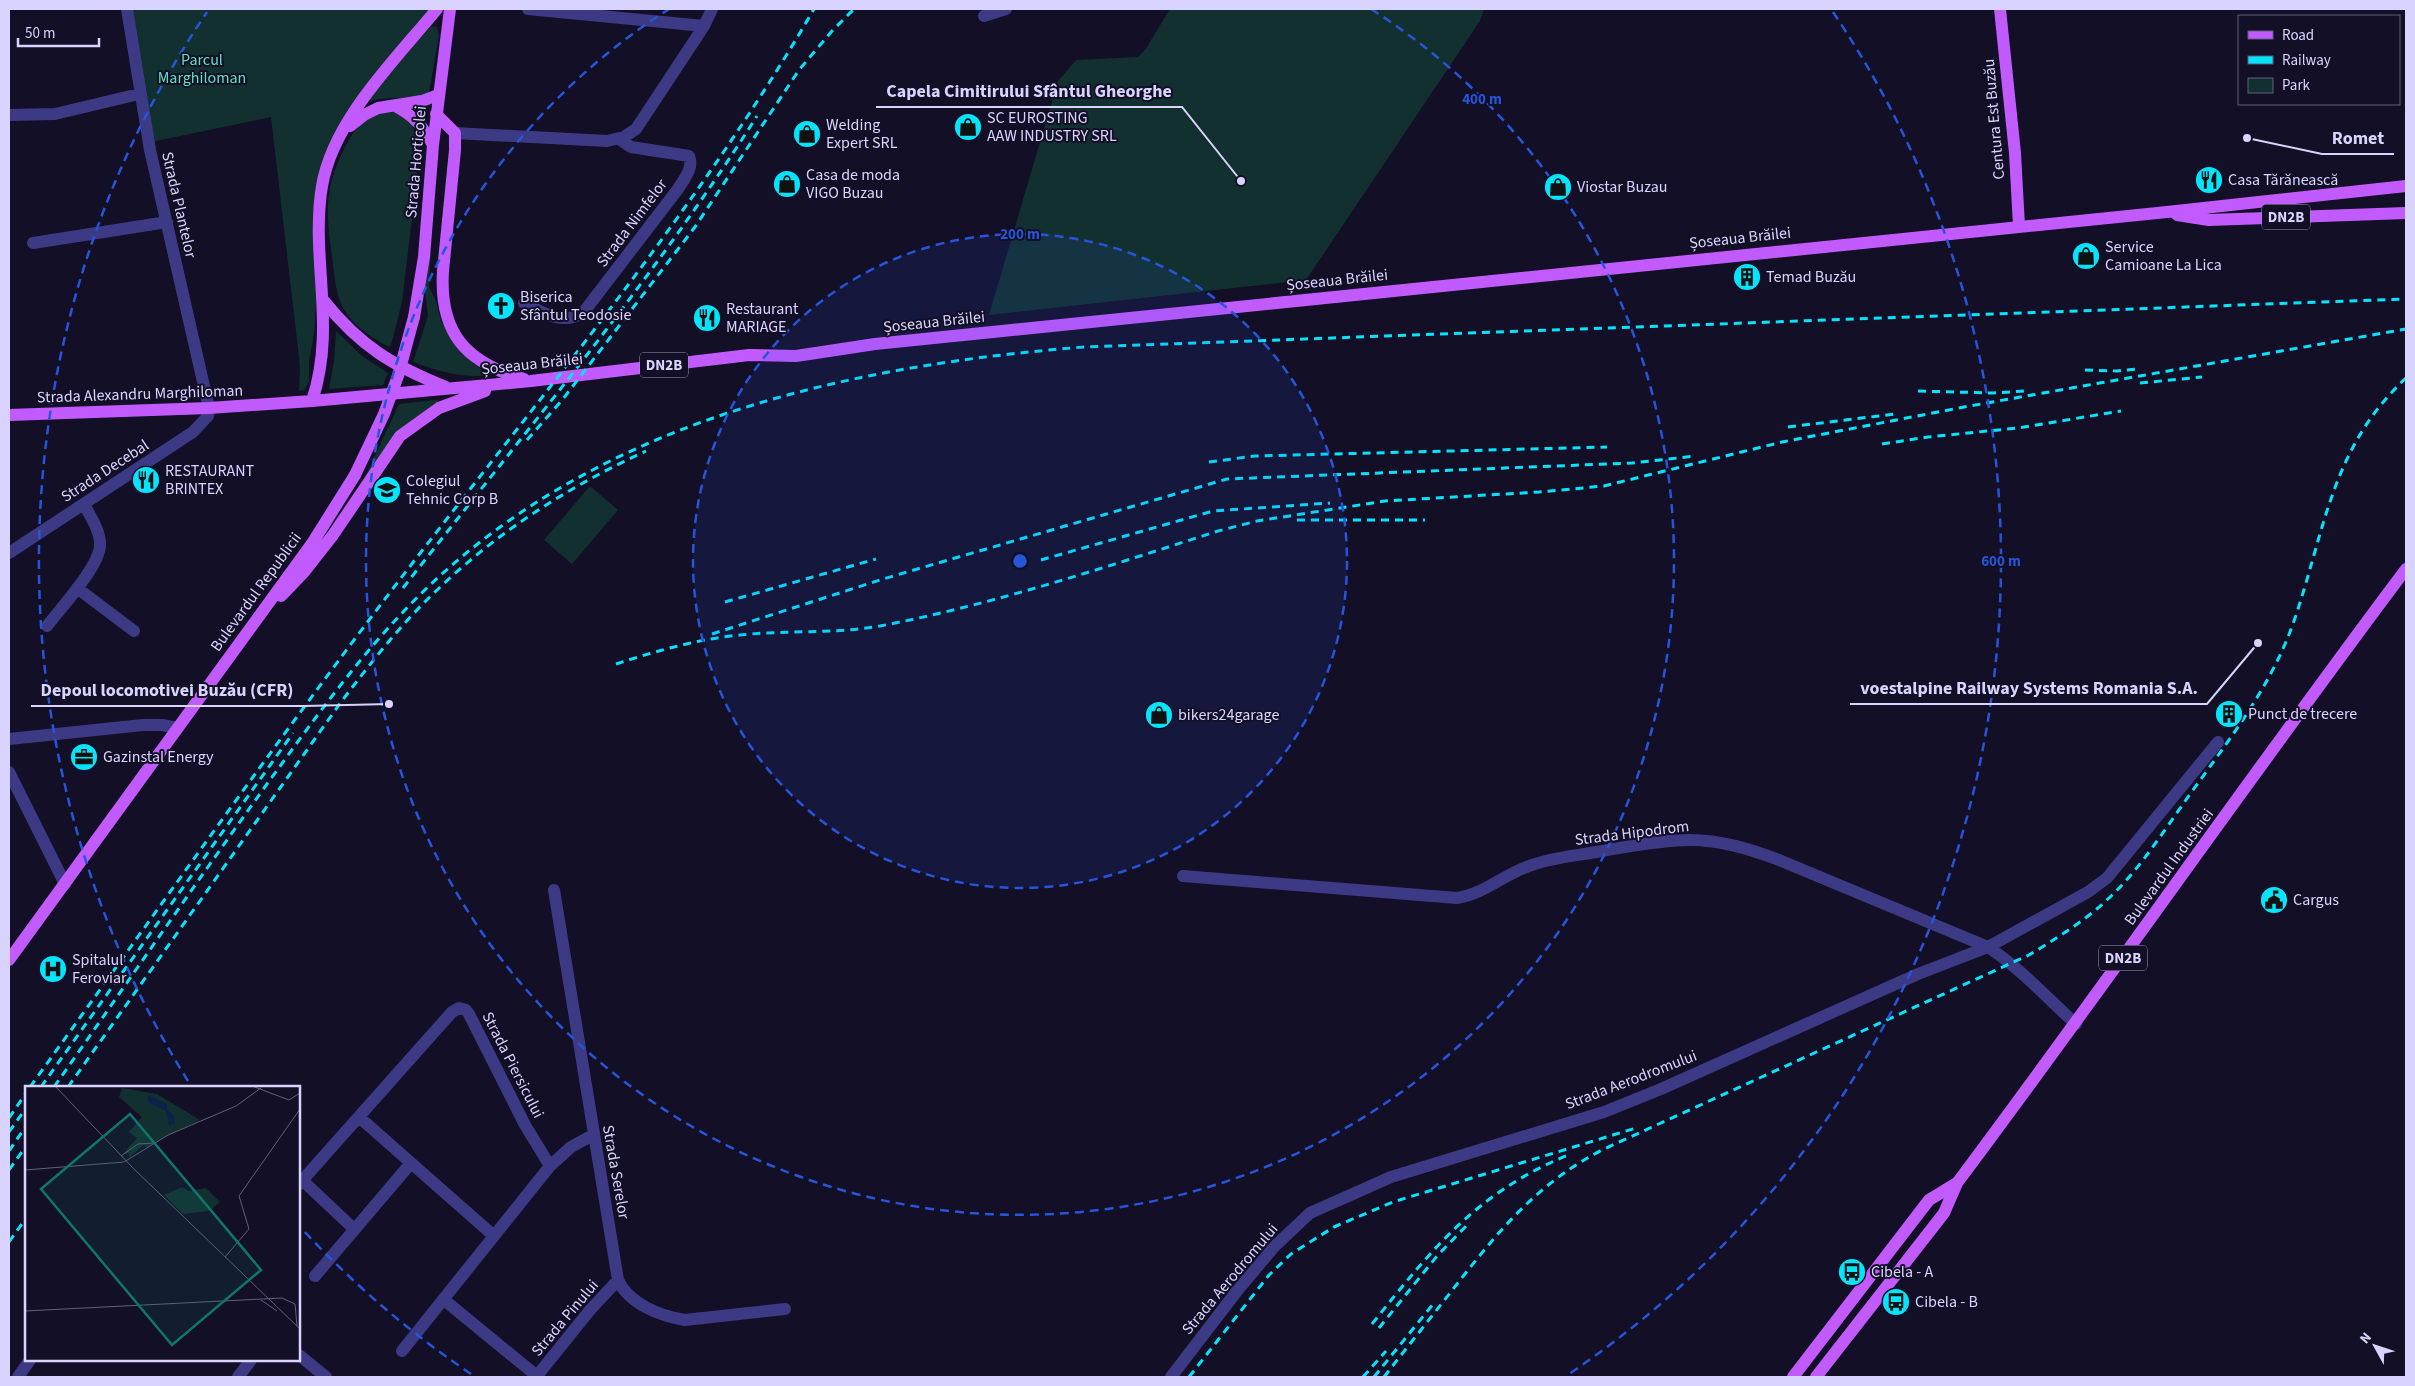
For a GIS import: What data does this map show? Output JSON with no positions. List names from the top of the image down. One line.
{"streets":{"main road":["Centura Est Buzău","Strada Horticolei","DN2B","Șoseaua Brăilei","Strada Alexandru Marghiloman","Bulevardul Republicii","Bulevardul Industriei"],"street":["Strada Plantelor","Strada Nimfelor","Strada Decebal","Strada Hipodrom","Strada Piersicului","Strada Aerodromului","Strada Serelor","Strada Pinului"]},"crossings":[["Centura Est Buzău","Șoseaua Brăilei"],["Strada Horticolei","Bulevardul Republicii"],["Strada Plantelor","Strada Alexandru Marghiloman"],["Strada Plantelor","Strada Decebal"],["DN2B","Șoseaua Brăilei"],["Șoseaua Brăilei","Strada Alexandru Marghiloman"],["Strada Alexandru Marghiloman","Strada Decebal"],["Strada Hipodrom","Bulevardul Industriei"],["Strada Hipodrom","Strada Aerodromului"],["Strada Serelor","Strada Pinului"]],"parks":["Parcul Marghiloman"],"places":{"shop":["SC EUROSTING AAW INDUSTRY SRL","Welding Expert SRL","Casa de moda VIGO Buzau","Viostar Buzau","Service Camioane La Lica","bikers24garage"],"other":["Romet","Capela Cimitirului Sfântul Gheorghe","voestalpine Railway Systems Romania S.A.","Depoul locomotivei Buzău (CFR)"],"restaurant":["Casa Tărănească","Restaurant MARIAGE","RESTAURANT BRINTEX"],"building":["Temad Buzău","Punct de trecere"],"church":["Biserica Sfântul Teodosie"],"school or university":["Colegiul Tehnic Corp B"],"office":["Gazinstal Energy"],"public building":["Cargus"],"hospital":["Spitalul Feroviar"],"bus stop":["Cibela - A","Cibela - B"]},"legend":["Road","Railway","Park"],"scale_bar":"50 m","north":"top left","rings":["400 m","200 m","600 m"]}
